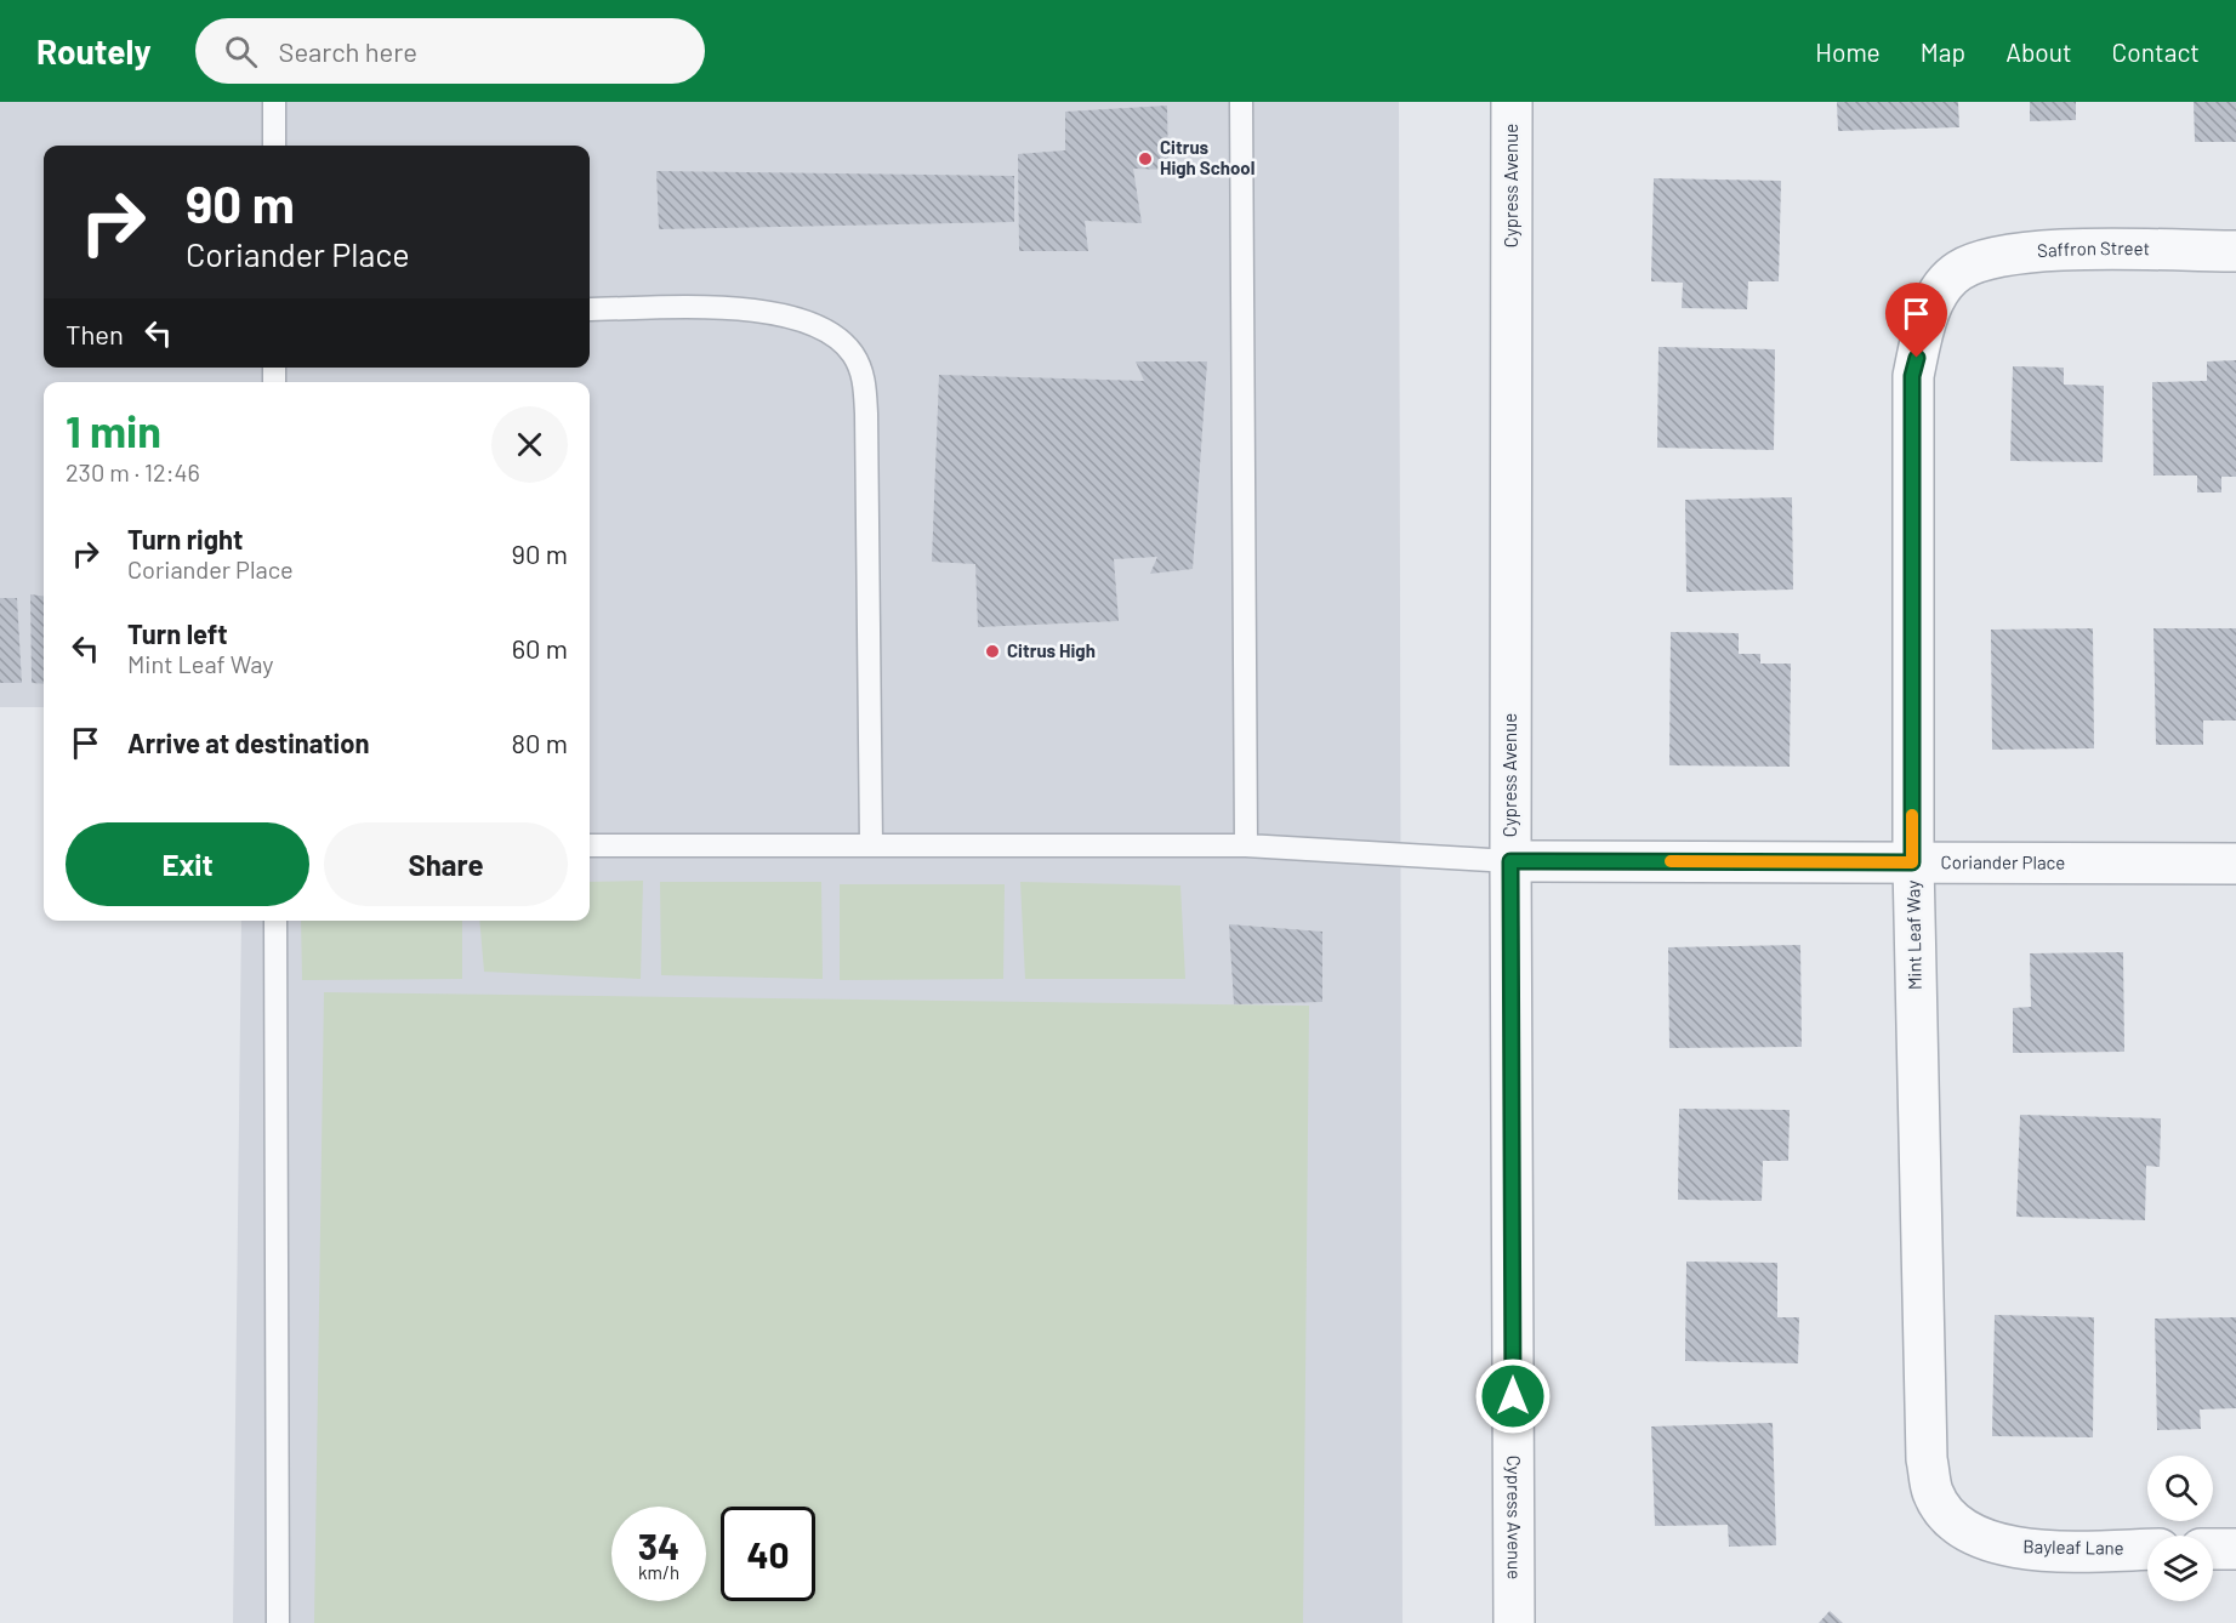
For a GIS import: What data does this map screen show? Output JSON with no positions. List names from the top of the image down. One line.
{"streets":{"street":["Cypress Avenue","Saffron Street","Coriander Place","Mint Leaf Way","Bayleaf Lane"]},"crossings":[["Cypress Avenue","Coriander Place"],["Saffron Street","Mint Leaf Way"],["Coriander Place","Mint Leaf Way"],["Mint Leaf Way","Bayleaf Lane"]],"places":["Citrus High School","Citrus High"],"page":{"header":"Routely","search":"Search here","nav":["Home","Map","About","Contact"],"turn":["90 m","Coriander Place"],"then":"Then","heading":["1 min","230 m · 12:46"],"list":[{"name":"Turn right","note":"Coriander Place","value":"90 m"},{"name":"Turn left","note":"Mint Leaf Way","value":"60 m"},{"name":"Arrive at destination","value":"80 m"}],"buttons":["Exit","Share"],"speed":"34 km/h","limit":"40"}}
